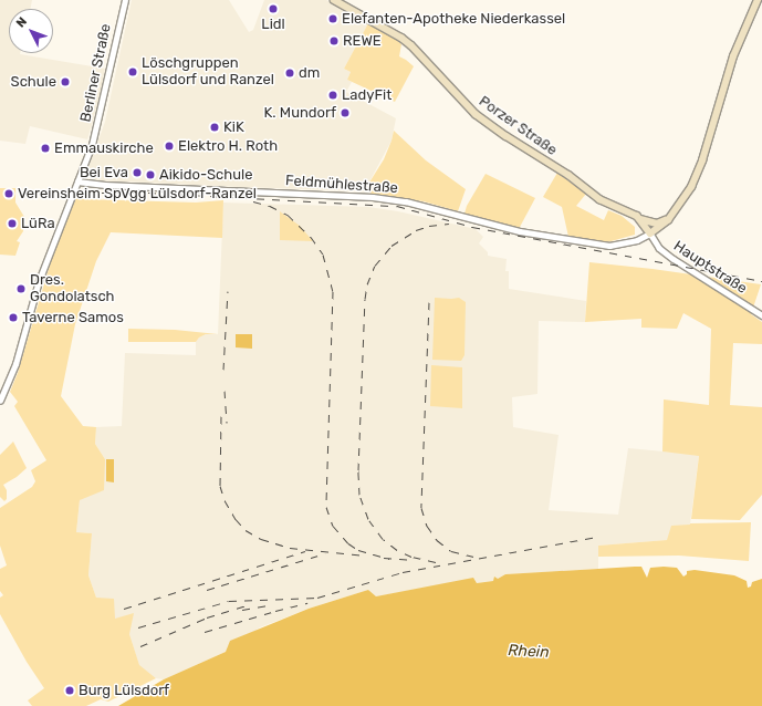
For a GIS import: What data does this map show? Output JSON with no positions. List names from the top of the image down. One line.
{"streets":{"main road":["Porzer Straße"],"street":["Berliner Straße","Feldmühlestraße","Hauptstraße"]},"crossings":[["Berliner Straße","Feldmühlestraße"],["Feldmühlestraße","Hauptstraße"]],"water":["Rhein"],"places":["Lidl","Elefanten-Apotheke Niederkassel","REWE","Löschgruppen Lülsdorf und Ranzel","dm","Schule","LadyFit","K. Mundorf","KiK","Elektro H. Roth","Emmauskirche","Bei Eva","Aikido-Schule","Vereinsheim SpVgg Lülsdorf-Ranzel","LüRa","Dres. Gondolatsch","Taverne Samos","Burg Lülsdorf"],"north":"top left"}
